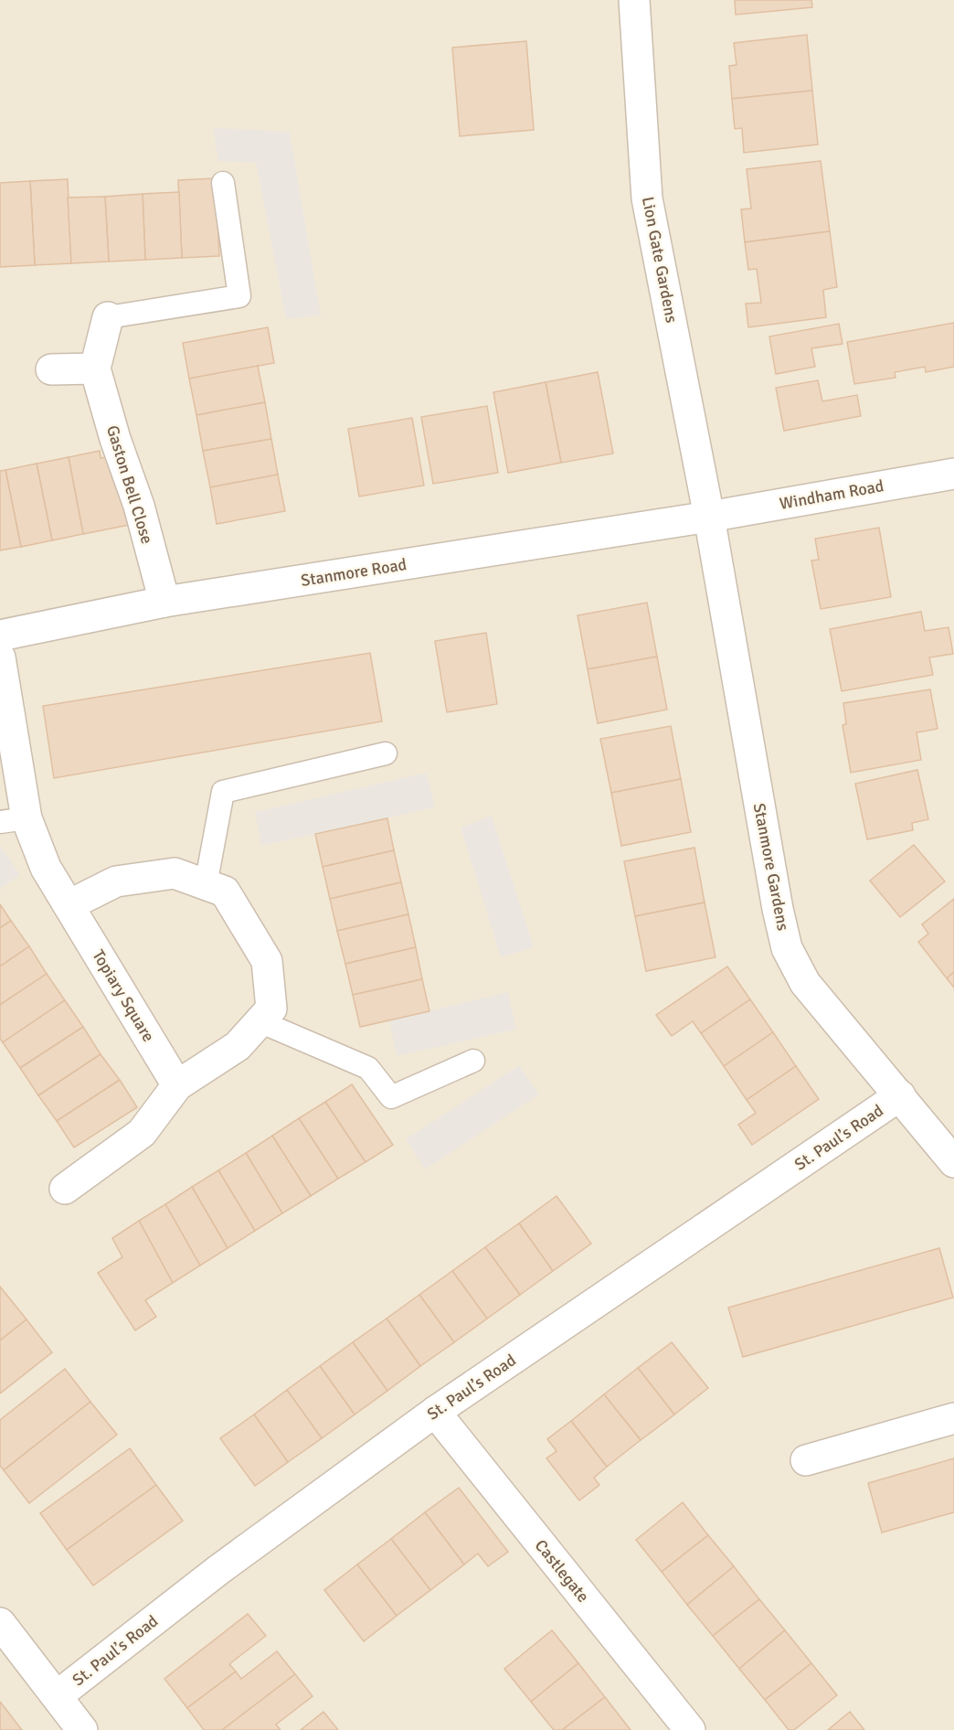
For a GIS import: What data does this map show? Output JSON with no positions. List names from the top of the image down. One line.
{"streets":{"street":["Lion Gate Gardens","Gaston Bell Close","Windham Road","Stanmore Road","Stanmore Gardens","Topiary Square","St. Paul’s Road","Castlegate"]},"crossings":[["Lion Gate Gardens","Windham Road"],["Lion Gate Gardens","Stanmore Road"],["Lion Gate Gardens","Stanmore Gardens"],["Gaston Bell Close","Stanmore Road"],["Windham Road","Stanmore Road"],["Windham Road","Stanmore Gardens"],["Stanmore Road","Stanmore Gardens"],["Stanmore Gardens","St. Paul’s Road"],["St. Paul’s Road","Castlegate"]]}
